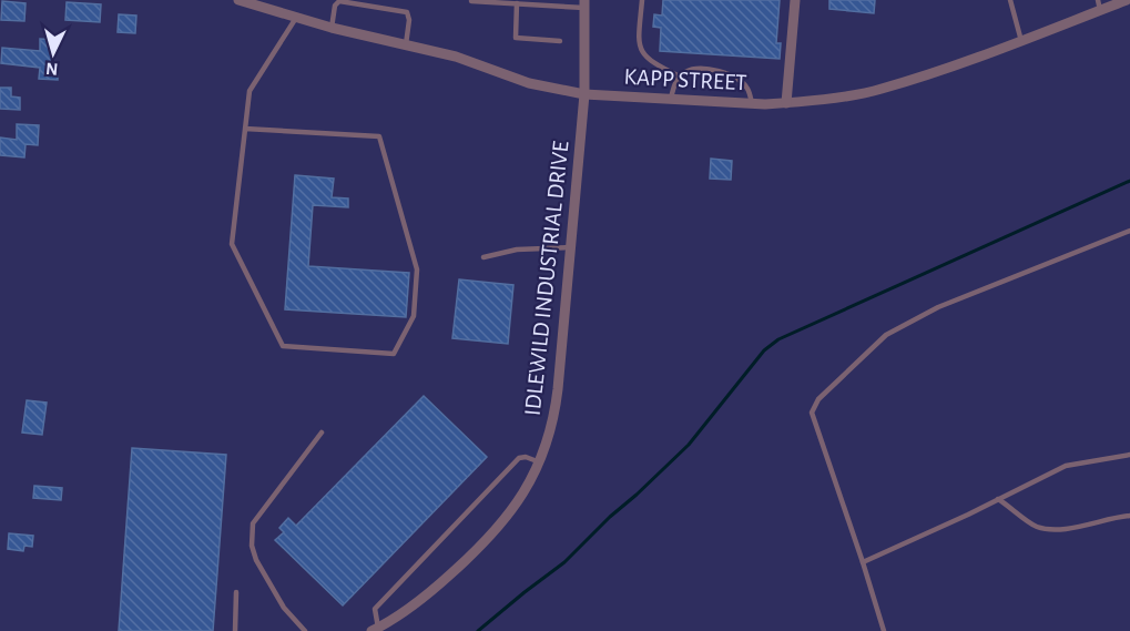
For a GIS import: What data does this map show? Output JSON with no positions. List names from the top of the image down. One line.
{"streets":{"street":["KAPP STREET","IDLEWILD INDUSTRIAL DRIVE"]},"crossings":[["KAPP STREET","IDLEWILD INDUSTRIAL DRIVE"]],"north":"bottom"}
